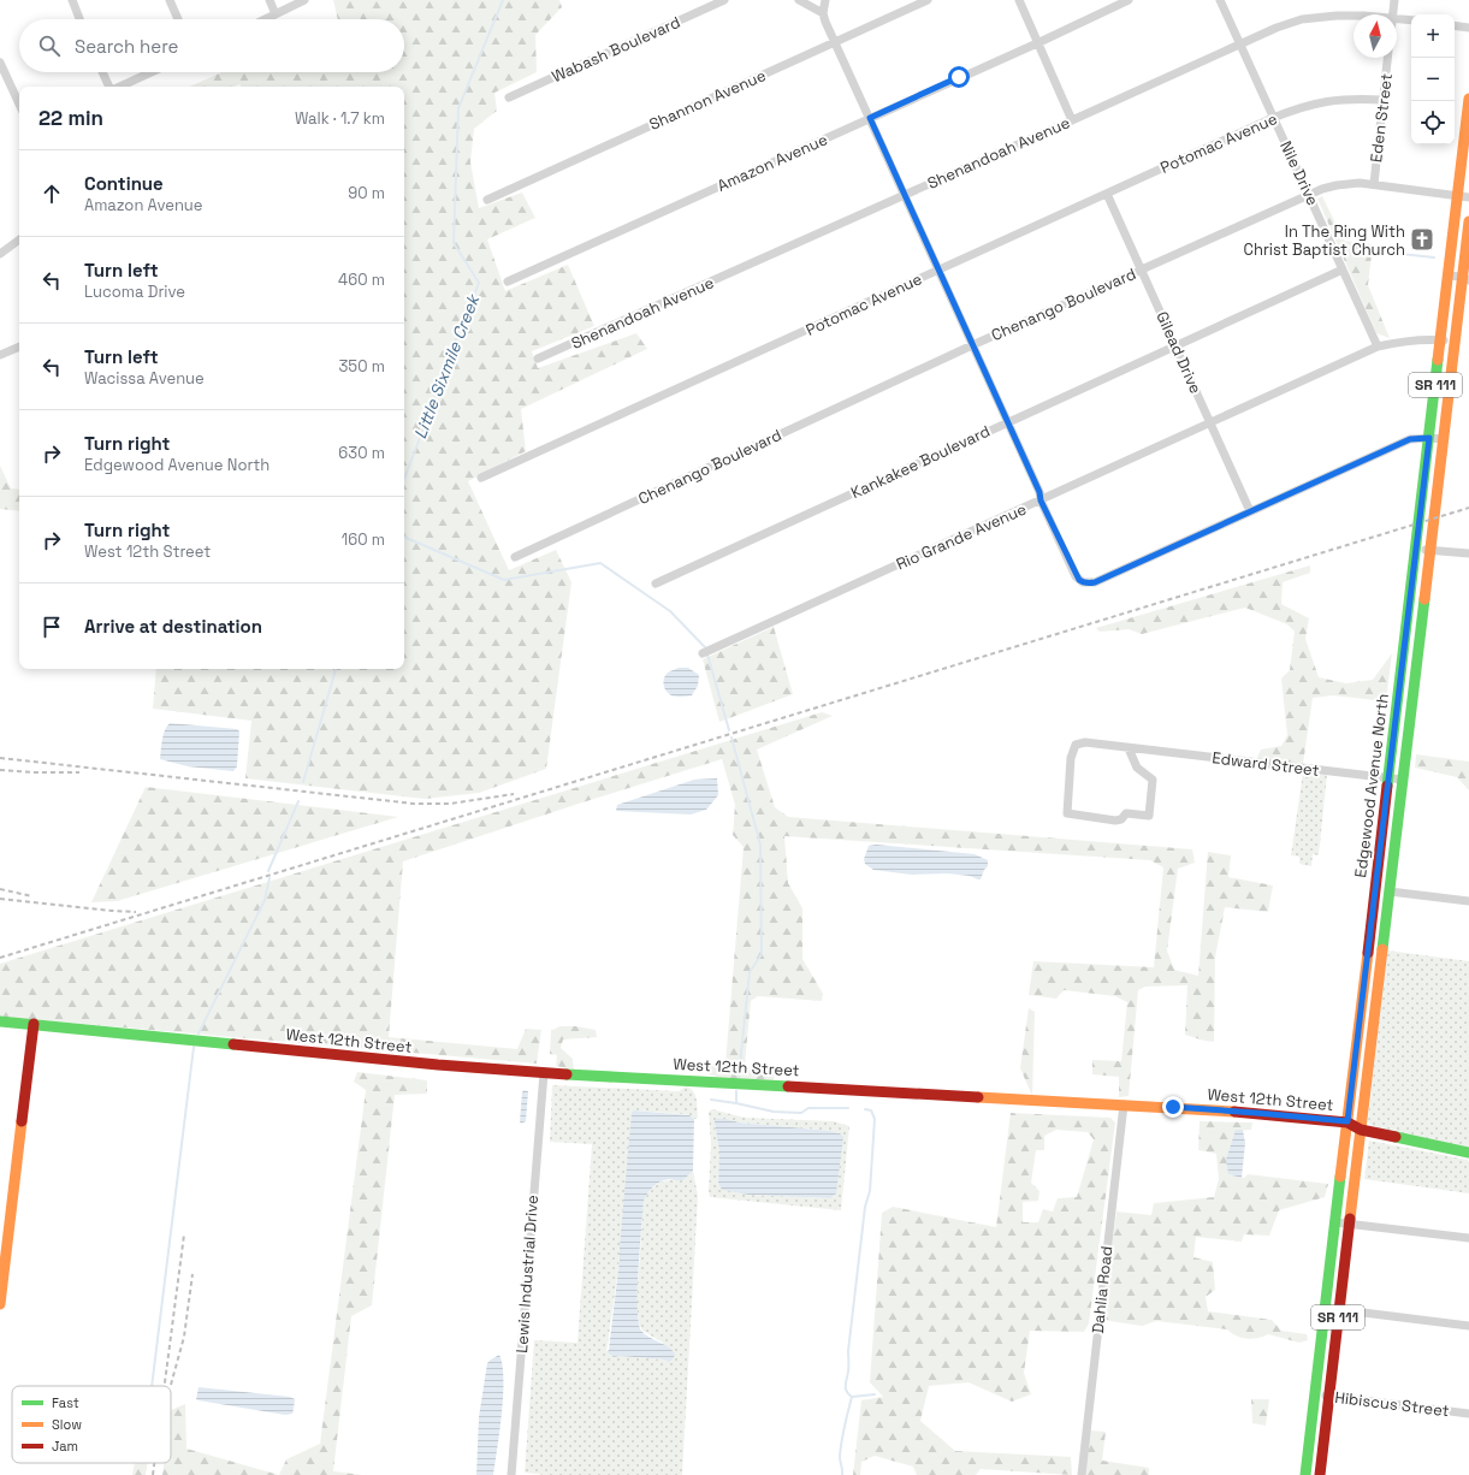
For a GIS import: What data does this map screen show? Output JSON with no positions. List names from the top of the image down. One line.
{"streets":{"main road":["SR 111","Edgewood Avenue North","West 12th Street"],"street":["Wabash Boulevard","Shannon Avenue","Eden Street","Potomac Avenue","Shenandoah Avenue","Amazon Avenue","Nile Drive","Chenango Boulevard","Gilead Drive","Kankakee Boulevard","Rio Grande Avenue","Edward Street","Lewis Industrial Drive","Dahlia Road","Hibiscus Street"]},"crossings":[["Eden Street","Potomac Avenue"],["Eden Street","Chenango Boulevard"],["Potomac Avenue","Nile Drive"],["Potomac Avenue","Gilead Drive"],["Shenandoah Avenue","Nile Drive"],["Nile Drive","Chenango Boulevard"],["Nile Drive","Kankakee Boulevard"],["Nile Drive","Rio Grande Avenue"],["Chenango Boulevard","Gilead Drive"],["Chenango Boulevard","Edgewood Avenue North"],["Gilead Drive","Kankakee Boulevard"],["Gilead Drive","Rio Grande Avenue"],["Rio Grande Avenue","Edgewood Avenue North"],["Edward Street","Edgewood Avenue North"],["Edgewood Avenue North","West 12th Street"],["Edgewood Avenue North","Hibiscus Street"],["West 12th Street","Lewis Industrial Drive"],["West 12th Street","Dahlia Road"]],"water":["Little Sixmile Creek"],"places":{"church":["In The Ring With Christ Baptist Church"]},"legend":["Fast","Slow","Jam"],"north":"top","page":{"map_buttons":["+","−"],"search":"Search here","heading":["22 min","Walk · 1.7 km"],"list":[["Continue","Amazon Avenue","90 m"],["Turn left","Lucoma Drive","460 m"],["Turn left","Wacissa Avenue","350 m"],["Turn right","Edgewood Avenue North","630 m"],["Turn right","West 12th Street","160 m"],"Arrive at destination"]}}
